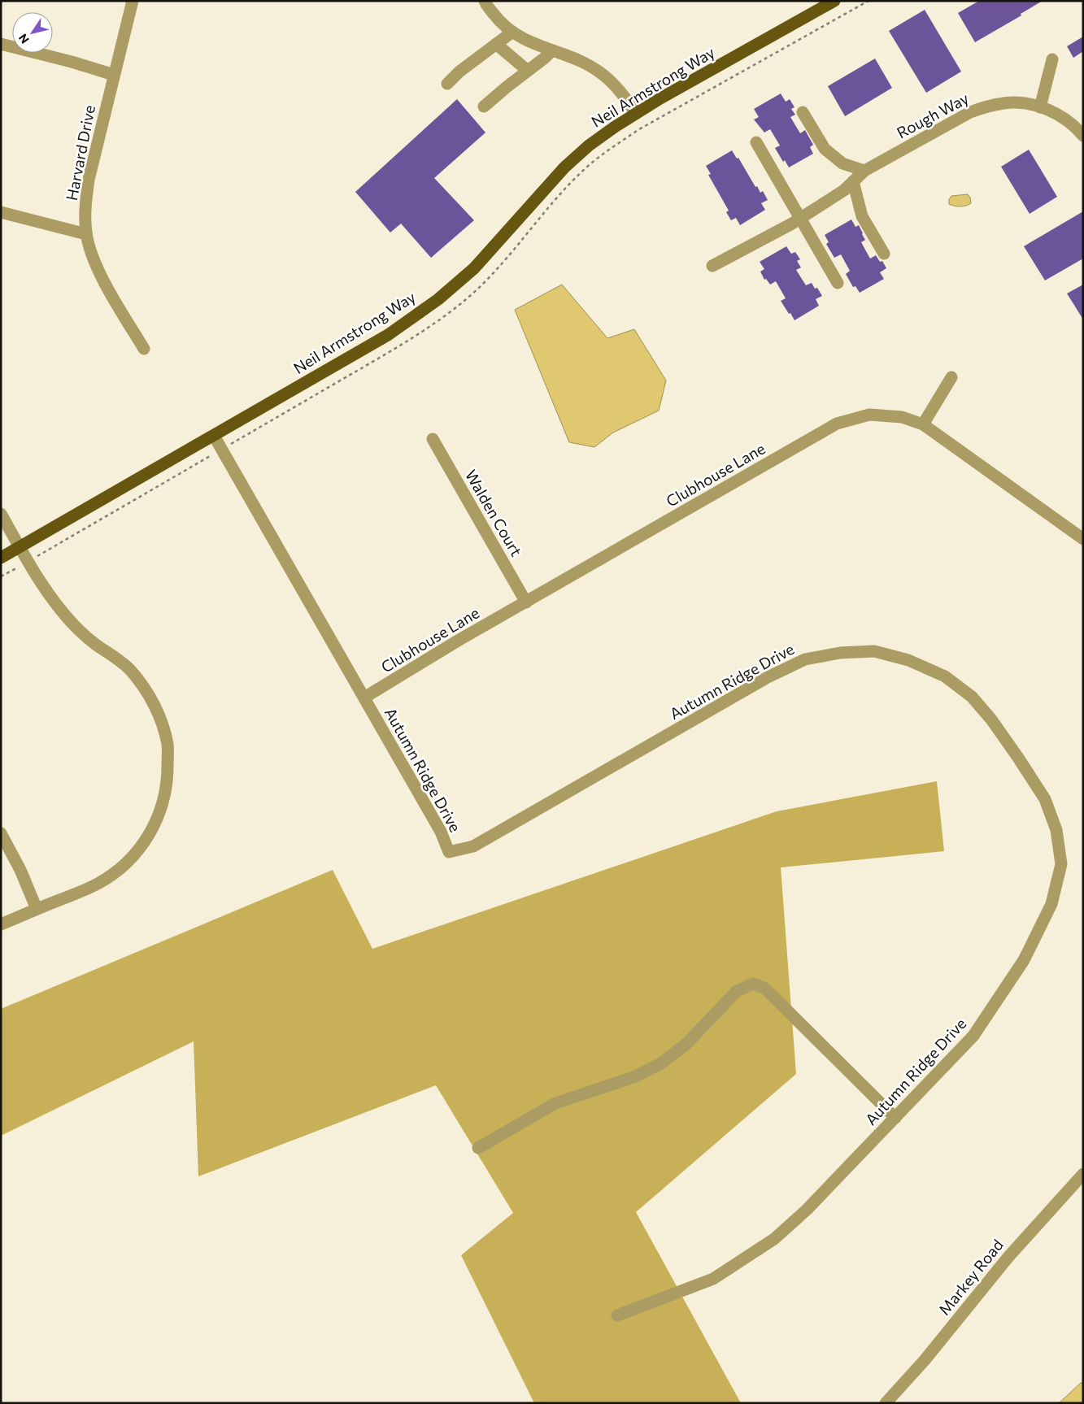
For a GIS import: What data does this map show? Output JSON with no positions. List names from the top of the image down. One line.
{"streets":{"main road":["Neil Armstrong Way"],"street":["Rough Way","Harvard Drive","Clubhouse Lane","Walden Court","Autumn Ridge Drive","Markey Road"]},"crossings":[["Neil Armstrong Way","Autumn Ridge Drive"],["Clubhouse Lane","Walden Court"],["Clubhouse Lane","Autumn Ridge Drive"]],"north":"bottom left"}
